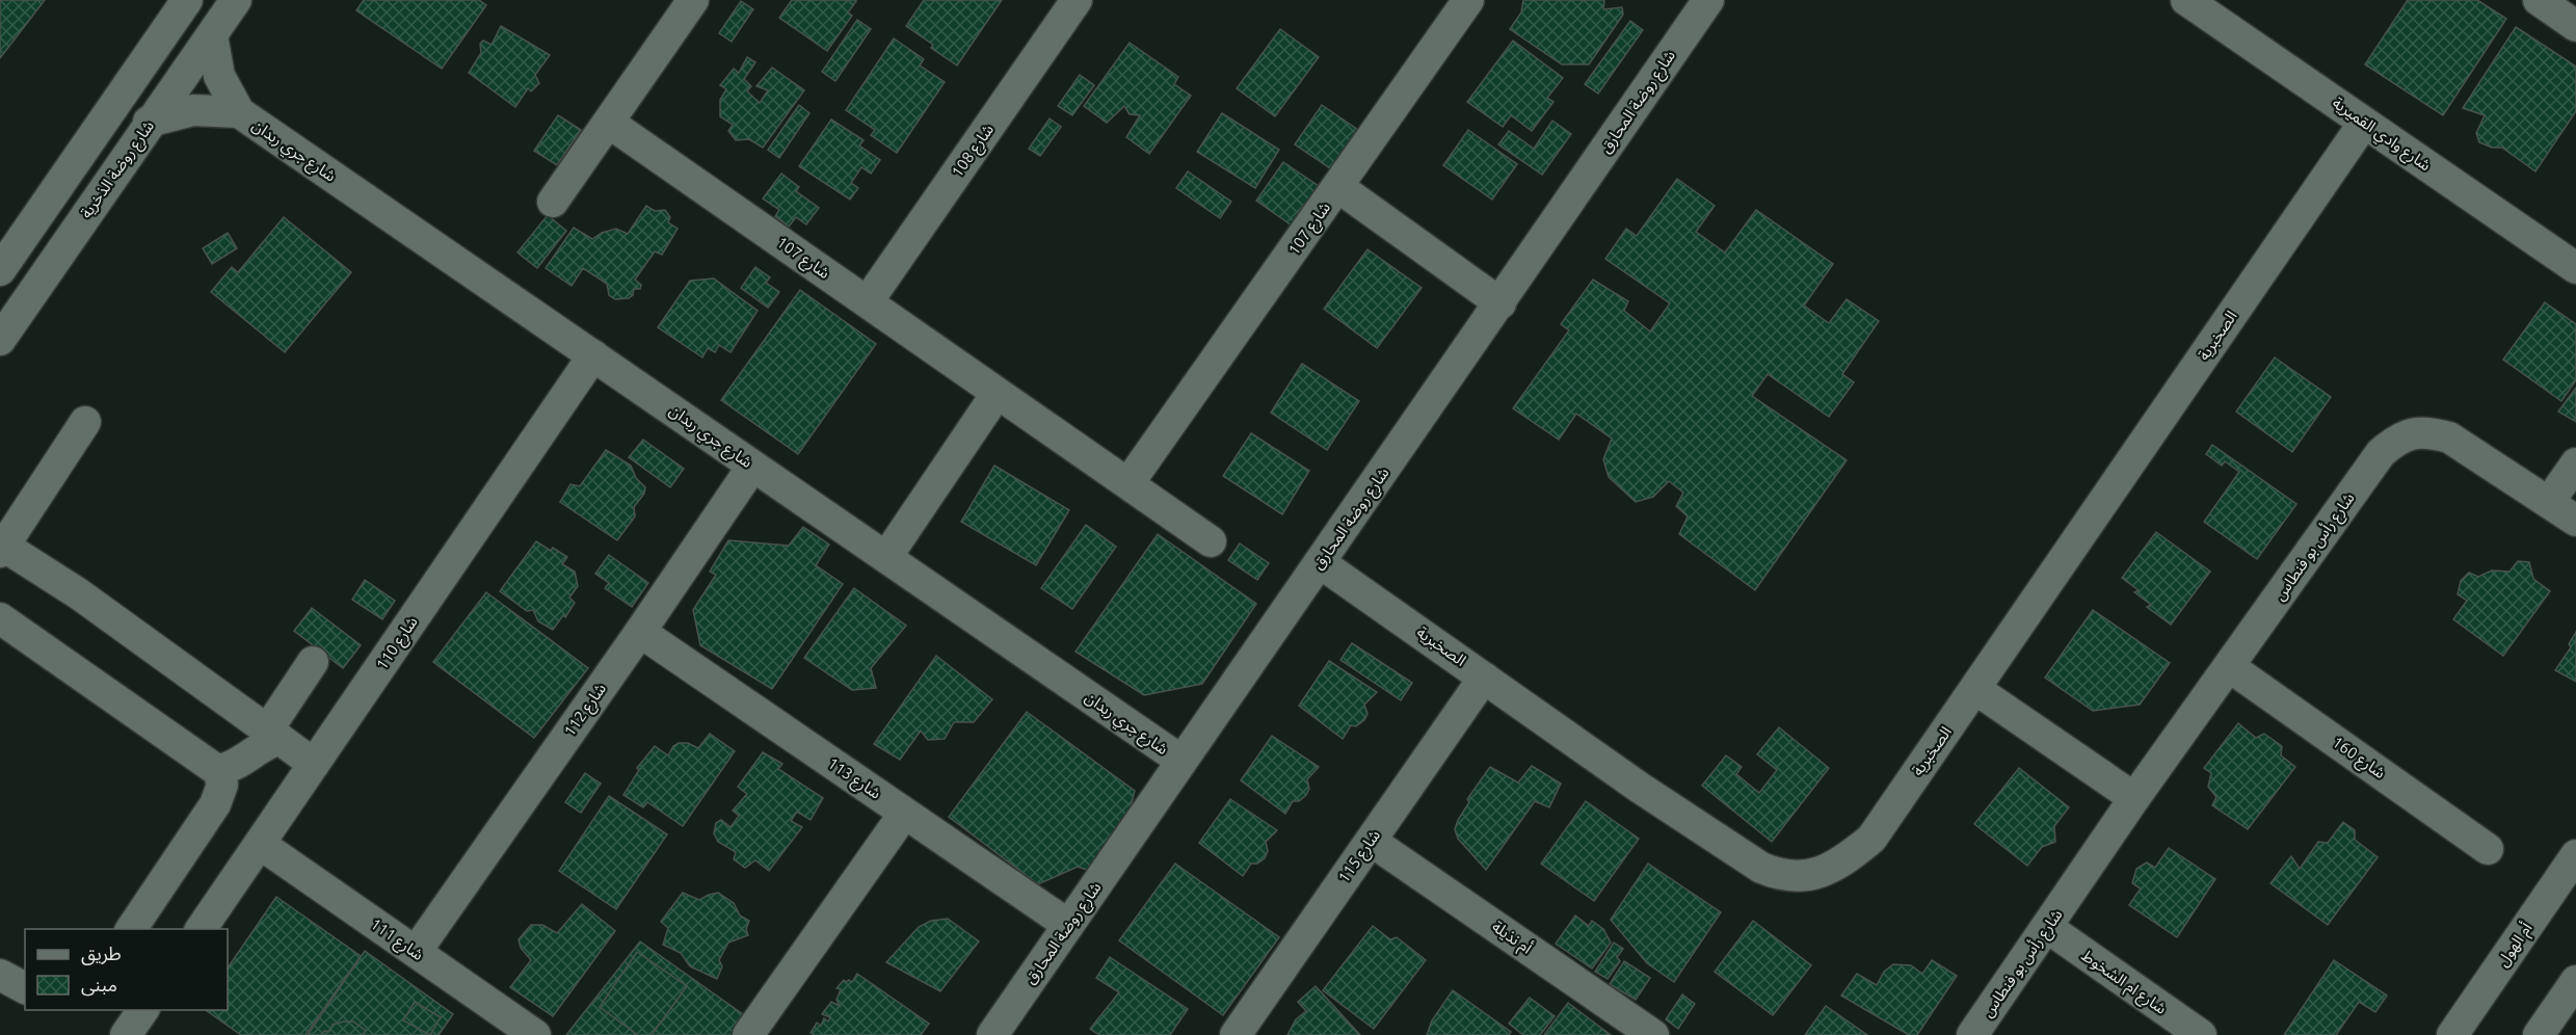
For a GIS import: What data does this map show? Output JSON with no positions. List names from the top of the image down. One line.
{"streets":{"street":["شارع روضة المحارق","شارع وادي القميرية","شارع جري ربدان","شارع 108","شارع روضة الذخرية","شارع 107","الصخبرية","شارع رأس بو فنطاس","شارع 110","شارع 112","شارع 160","شارع 113","شارع 115","أم نذيلة","شارع 111","أم الهول","شارع ام الشخوط"]},"crossings":[["شارع روضة المحارق","شارع جري ربدان"],["شارع روضة المحارق","شارع 107"],["شارع روضة المحارق","الصخبرية"],["شارع روضة المحارق","شارع 113"],["شارع وادي القميرية","الصخبرية"],["شارع جري ربدان","شارع روضة الذخرية"],["شارع جري ربدان","شارع 110"],["شارع جري ربدان","شارع 112"],["شارع 108","شارع 107"],["الصخبرية","شارع 115"],["شارع رأس بو فنطاس","شارع 160"],["شارع رأس بو فنطاس","شارع ام الشخوط"],["شارع 110","شارع 111"],["شارع 112","شارع 113"],["شارع 112","شارع 111"],["شارع 115","أم نذيلة"]],"legend":["طريق","مبنى"]}
